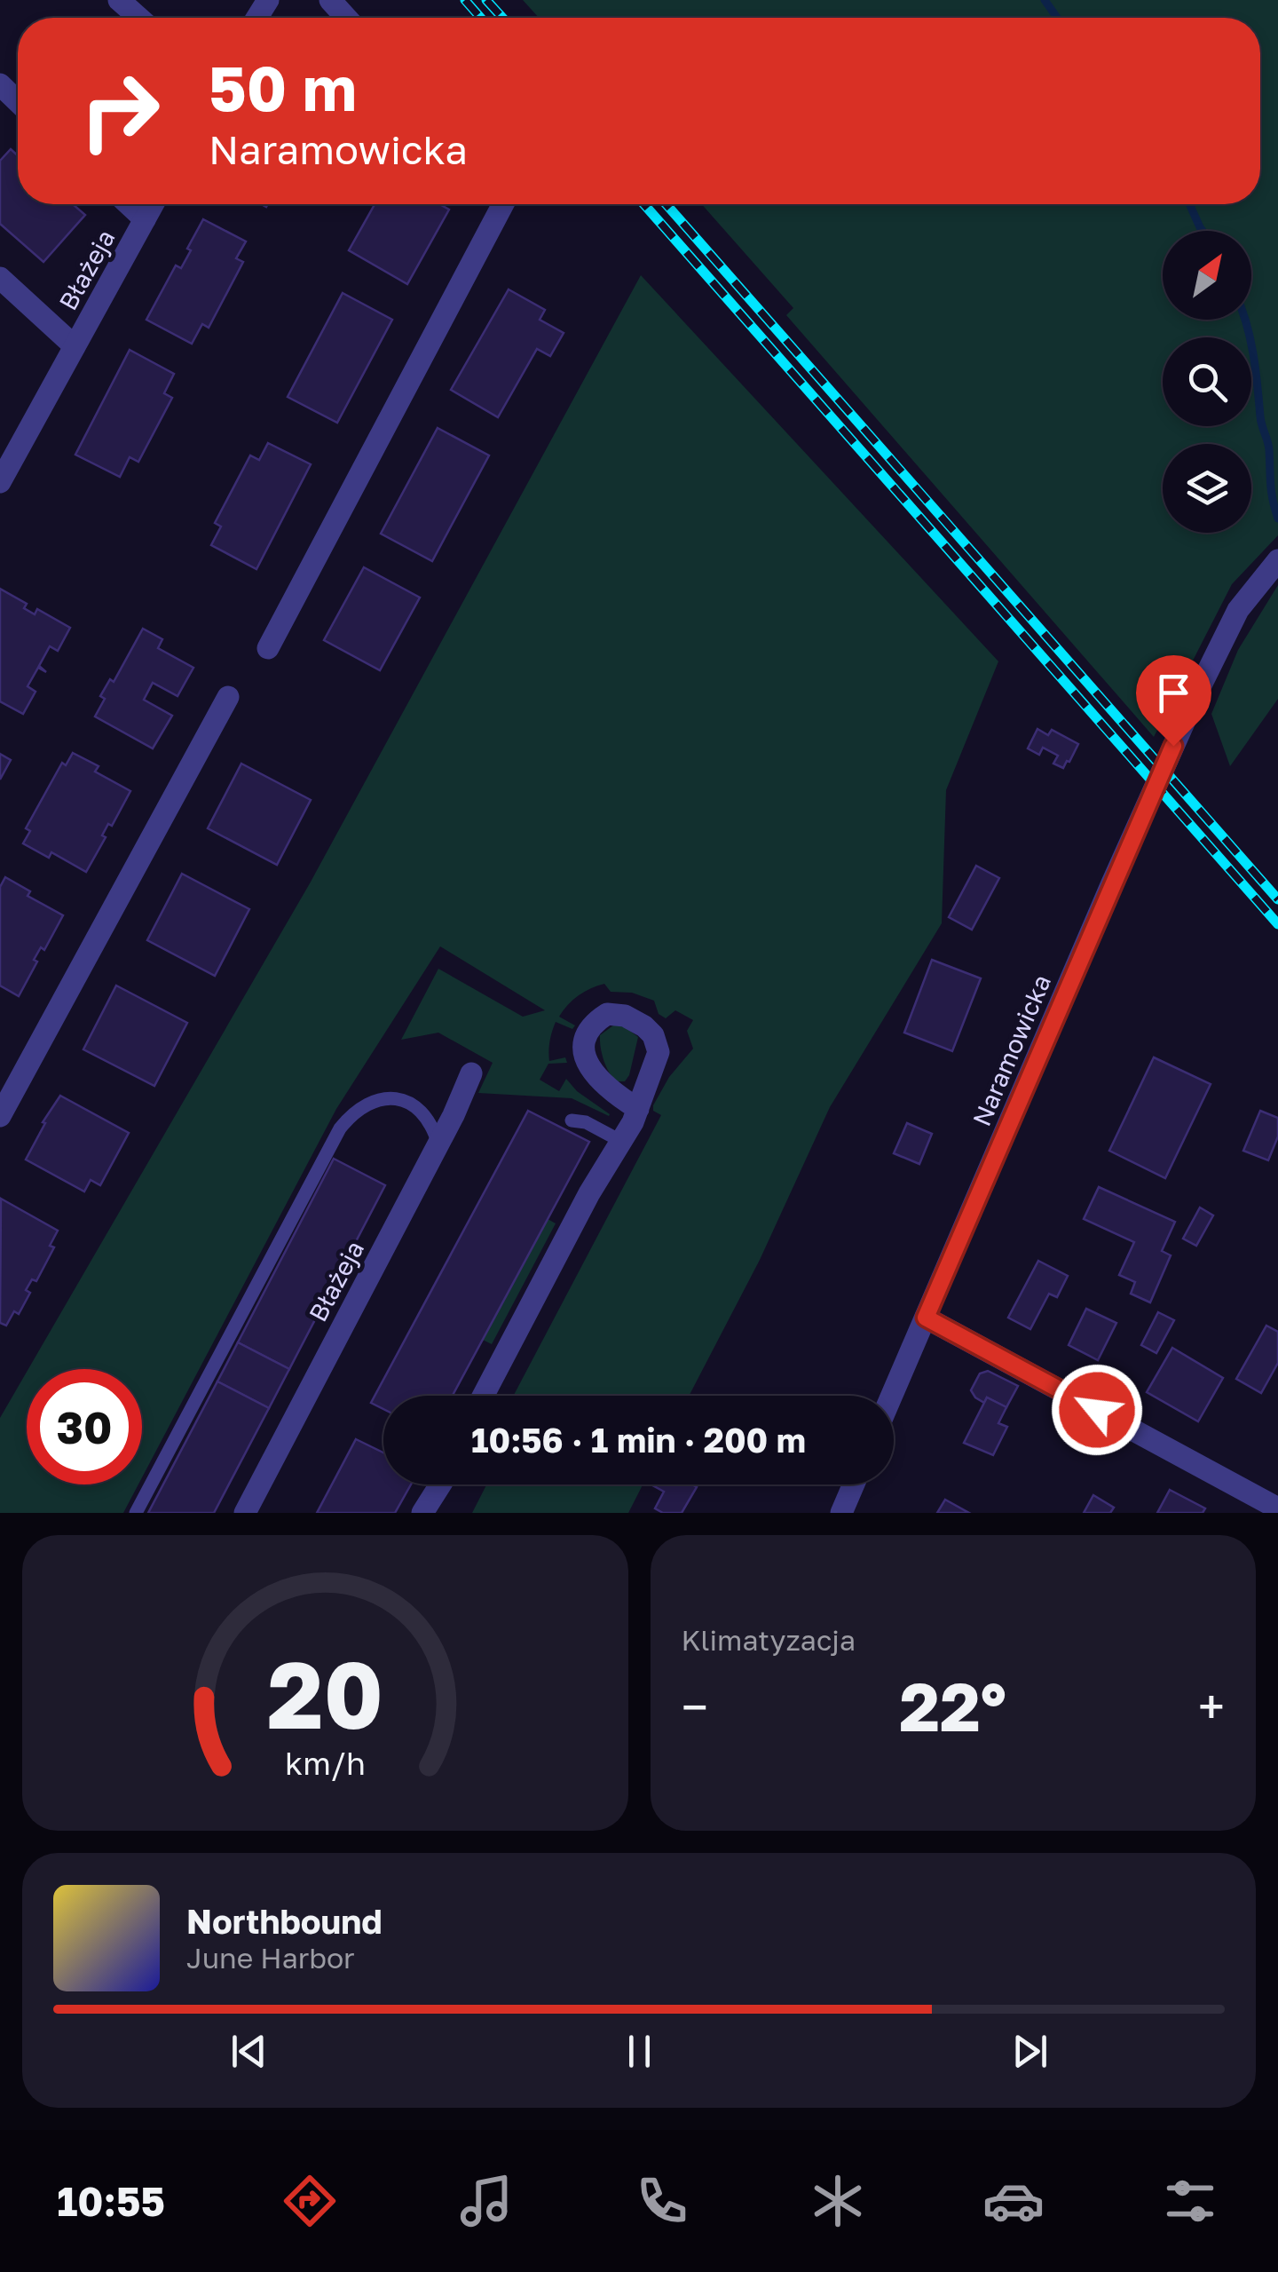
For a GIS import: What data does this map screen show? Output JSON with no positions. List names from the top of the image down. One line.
{"streets":{"street":["Błażeja","Naramowicka"]},"north":"top right","page":{"turn":["50 m","Naramowicka"],"limit":"30","trip":"10:56 · 1 min · 200 m","tile":"Klimatyzacja","heat":["−","22°","+"],"song":["Northbound","June Harbor"],"tabs":"10:55","gauge":["20","km/h"]}}
